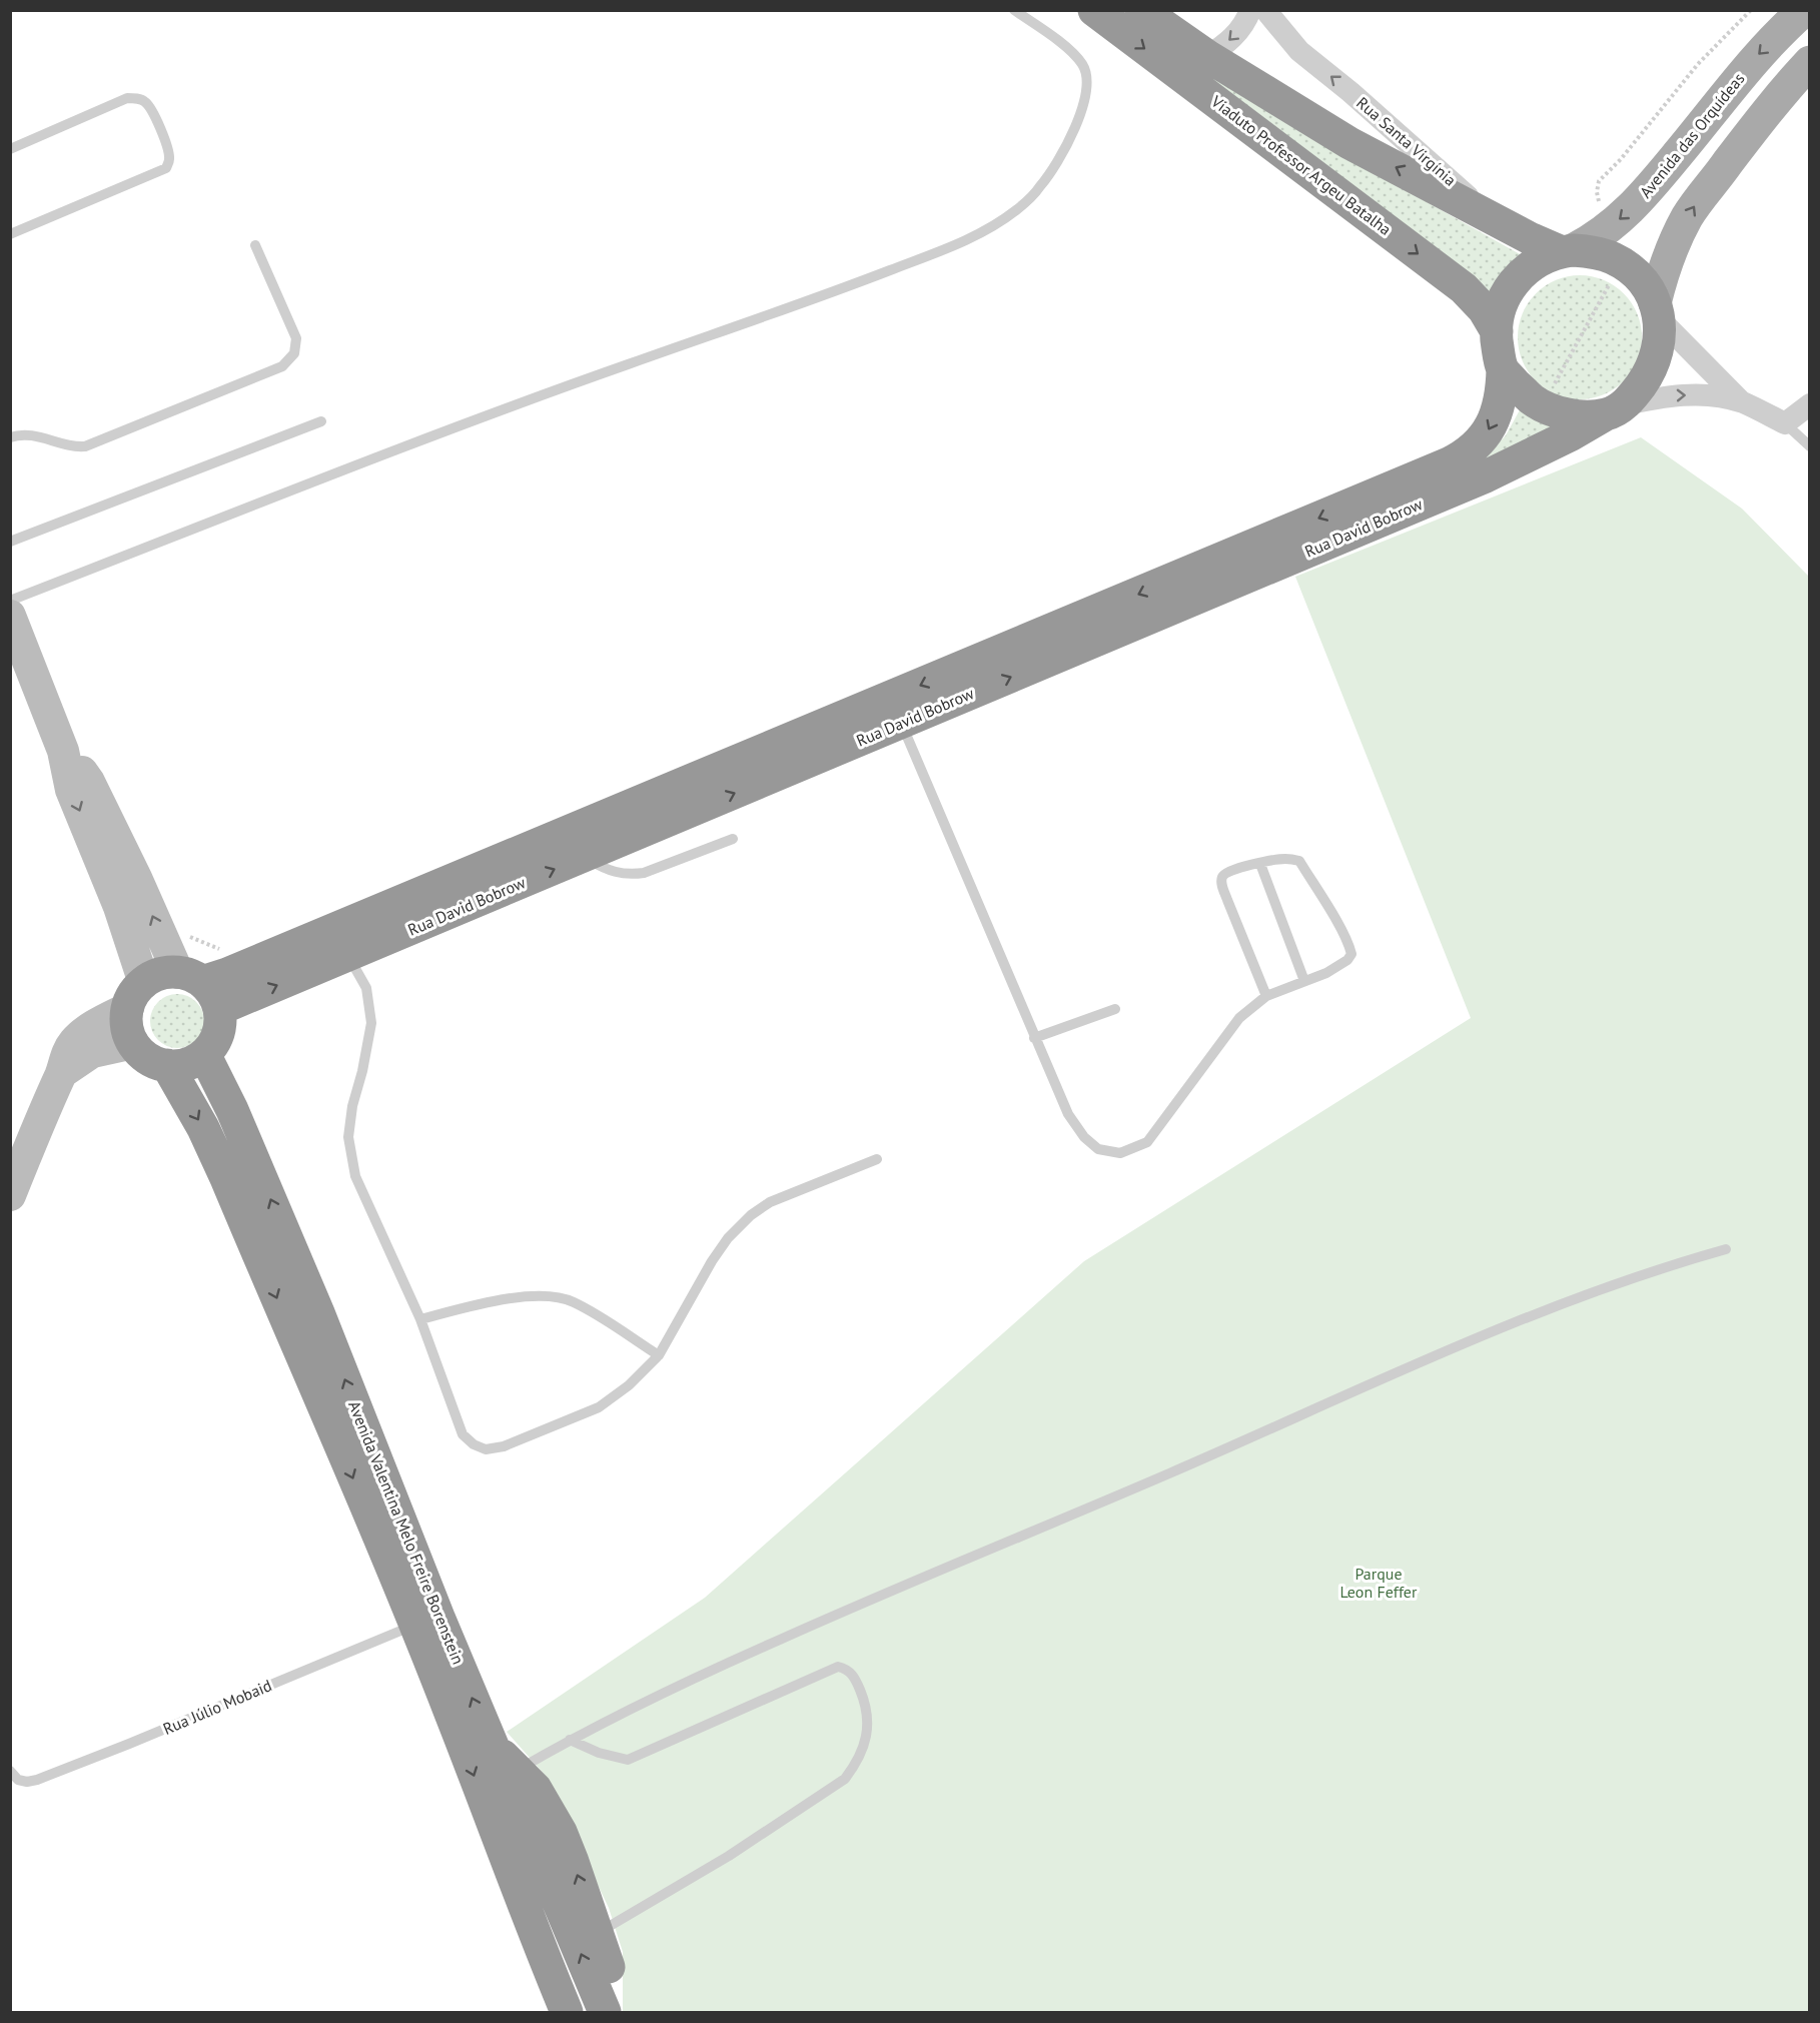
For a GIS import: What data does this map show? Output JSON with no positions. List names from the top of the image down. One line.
{"streets":{"highway":["Rua Santa Virgínia","Viaduto Professor Argeu Batalha","Rua David Bobrow","Avenida Valentina Melo Freire Borenstein"],"main road":["Avenida das Orquídeas"],"lane":["Rua Júlio Mobaid"]},"crossings":[["Avenida das Orquídeas","Rua Santa Virgínia"],["Avenida das Orquídeas","Viaduto Professor Argeu Batalha"],["Avenida das Orquídeas","Rua David Bobrow"],["Rua Santa Virgínia","Viaduto Professor Argeu Batalha"],["Rua Santa Virgínia","Rua David Bobrow"],["Viaduto Professor Argeu Batalha","Rua David Bobrow"],["Rua David Bobrow","Avenida Valentina Melo Freire Borenstein"],["Avenida Valentina Melo Freire Borenstein","Rua Júlio Mobaid"]],"one_way":["Rua Santa Virgínia"],"parks":["Parque Leon Feffer"]}
